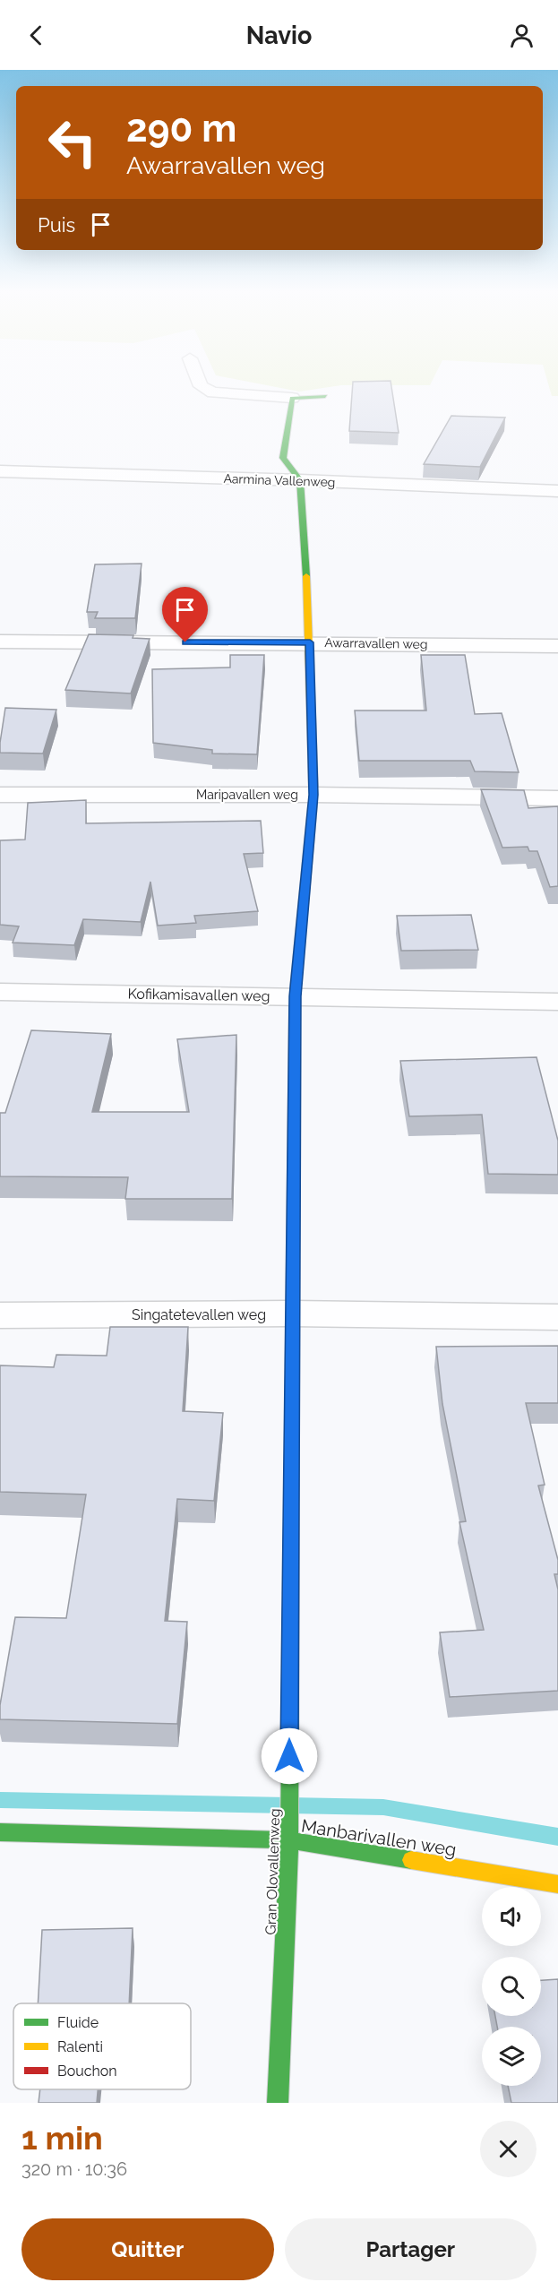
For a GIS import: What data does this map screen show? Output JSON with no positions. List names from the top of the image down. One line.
{"streets":{"street":["Aarmina Vallenweg","Awarravallen weg","Maripavallen weg","Kofikamisavallen weg","Singatetevallen weg","Manbarivallen weg","Gran Olovallenweg"]},"crossings":[["Aarmina Vallenweg","Gran Olovallenweg"],["Awarravallen weg","Gran Olovallenweg"],["Maripavallen weg","Gran Olovallenweg"],["Kofikamisavallen weg","Gran Olovallenweg"],["Singatetevallen weg","Gran Olovallenweg"],["Manbarivallen weg","Gran Olovallenweg"]],"legend":["Fluide","Ralenti","Bouchon"],"page":{"header":"Navio","turn":["290 m","Awarravallen weg"],"then":"Puis","heading":["1 min","320 m · 10:36"],"buttons":["Quitter","Partager"]}}
